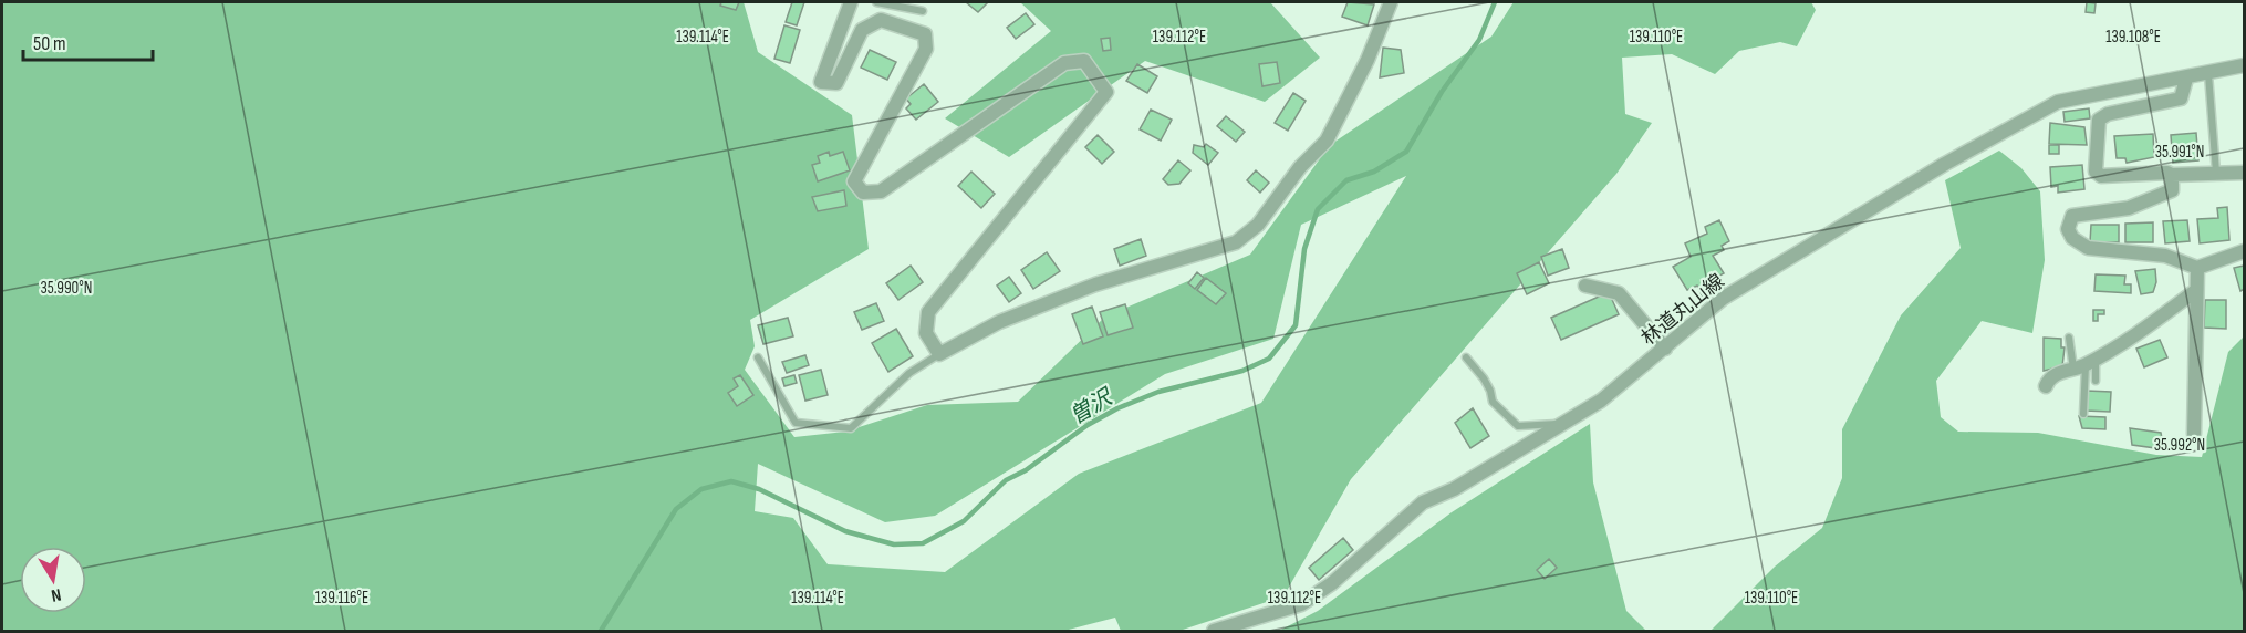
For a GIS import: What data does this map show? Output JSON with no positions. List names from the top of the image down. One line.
{"streets":{"street":["林道丸山線"]},"water":["曽沢"],"scale_bar":"50 m","north":"bottom","coordinates":["139.114°E","139.112°E","139.110°E","139.108°E","35.991°N","35.990°N","35.992°N","139.116°E"]}
